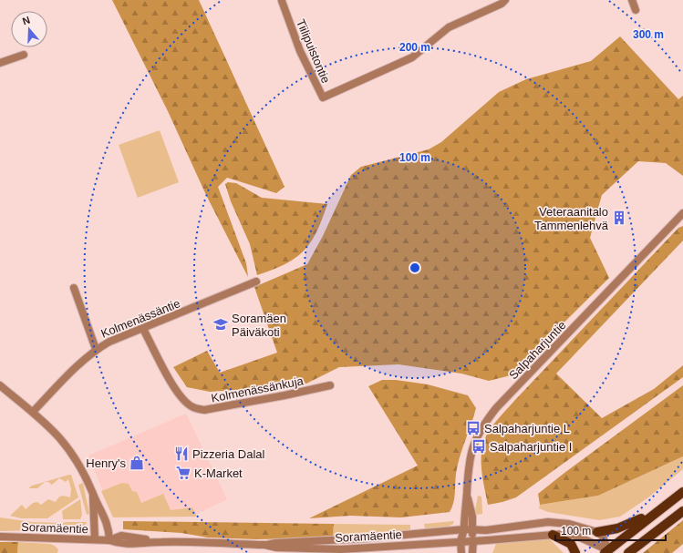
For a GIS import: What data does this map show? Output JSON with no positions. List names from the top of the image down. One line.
{"streets":{"street":["Tiilipuistontie","Kolmenässäntie","Salpaharjuntie","Kolmenässänkuja","Soramäentie"]},"crossings":[["Kolmenässäntie","Kolmenässänkuja"],["Salpaharjuntie","Soramäentie"]],"places":{"building":["Veteraanitalo Tammenlehvä"],"school or university":["Soramäen Päiväkoti"],"bus stop":["Salpaharjuntie L","Salpaharjuntie I"],"restaurant":["Pizzeria Dalal"],"shop":["Henry's"],"supermarket":["K-Market"]},"scale_bar":"100 m","north":"top","rings":["300 m","200 m","100 m"]}
